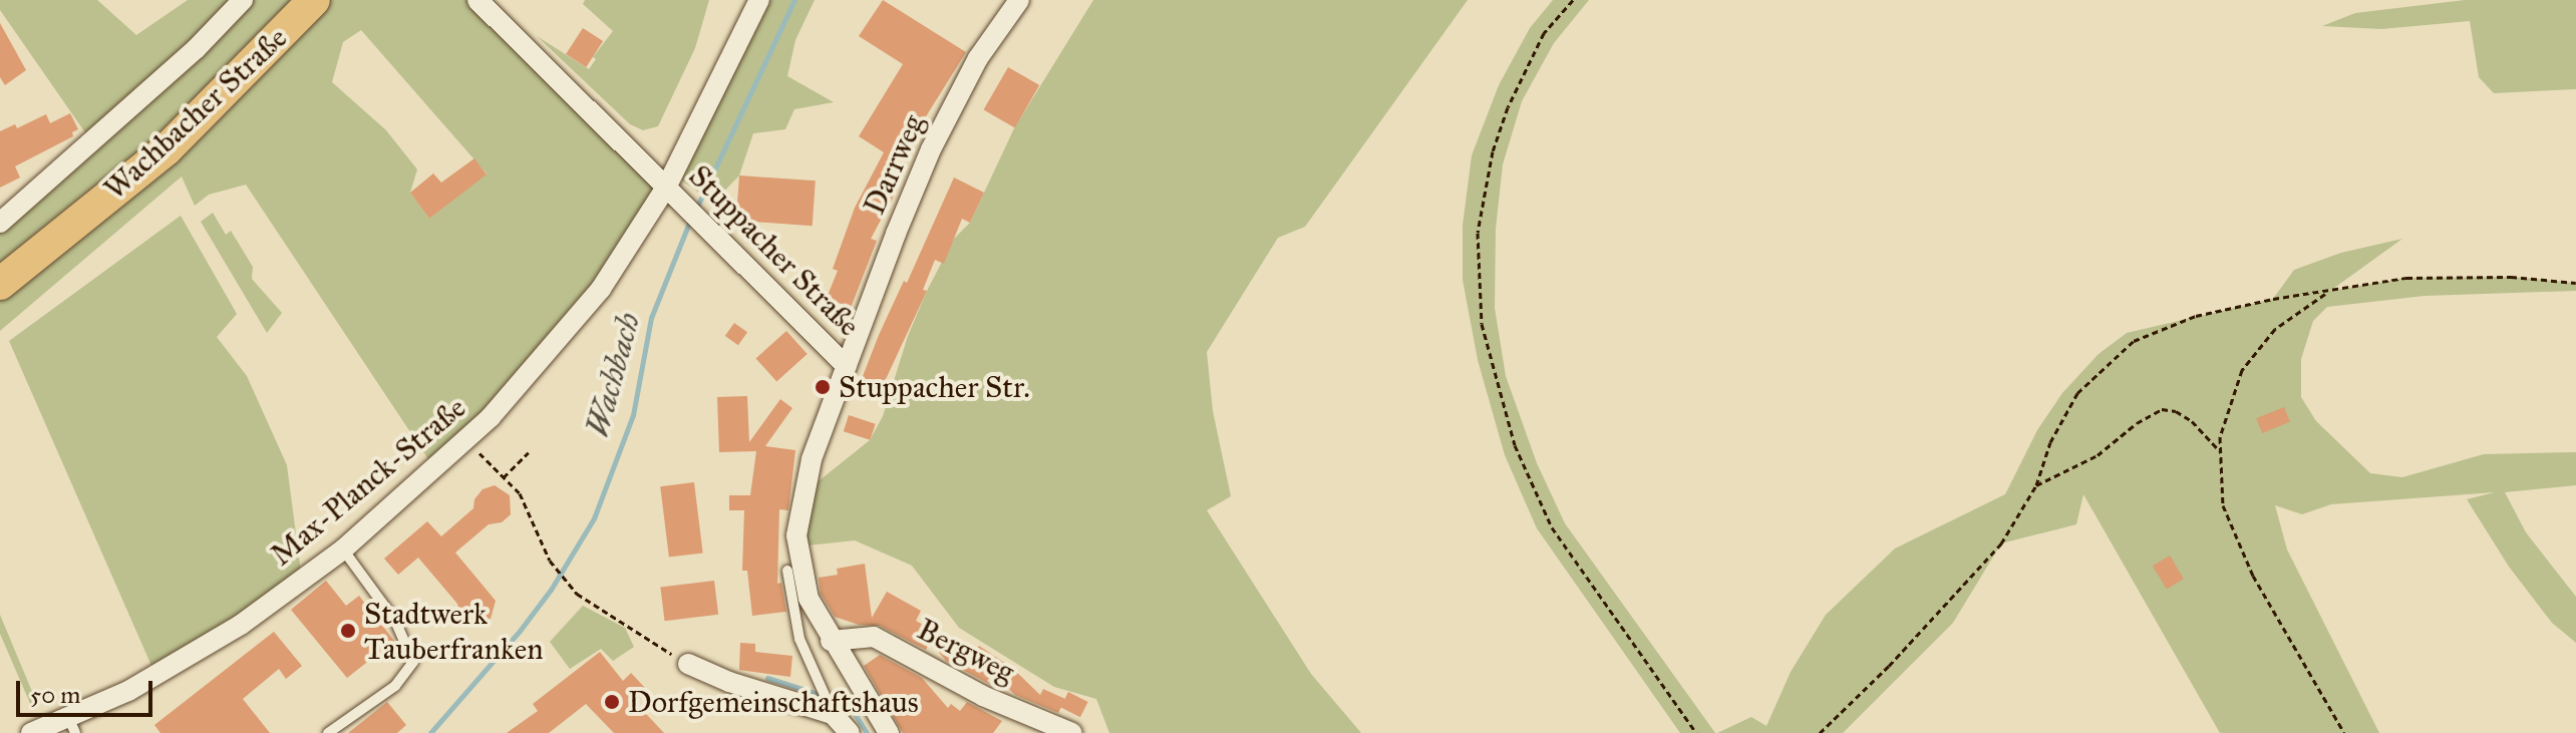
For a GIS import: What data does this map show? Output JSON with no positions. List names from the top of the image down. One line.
{"streets":{"main road":["Wachbacher Straße"],"street":["Darrweg","Stuppacher Straße","Max-Planck-Straße","Bergweg"]},"crossings":[["Darrweg","Stuppacher Straße"],["Stuppacher Straße","Max-Planck-Straße"],["Stuppacher Straße","Bergweg"]],"water":["Wachbach"],"places":["Stuppacher Str.","Stadtwerk Tauberfranken","Dorfgemeinschaftshaus"],"scale_bar":"50 m"}
